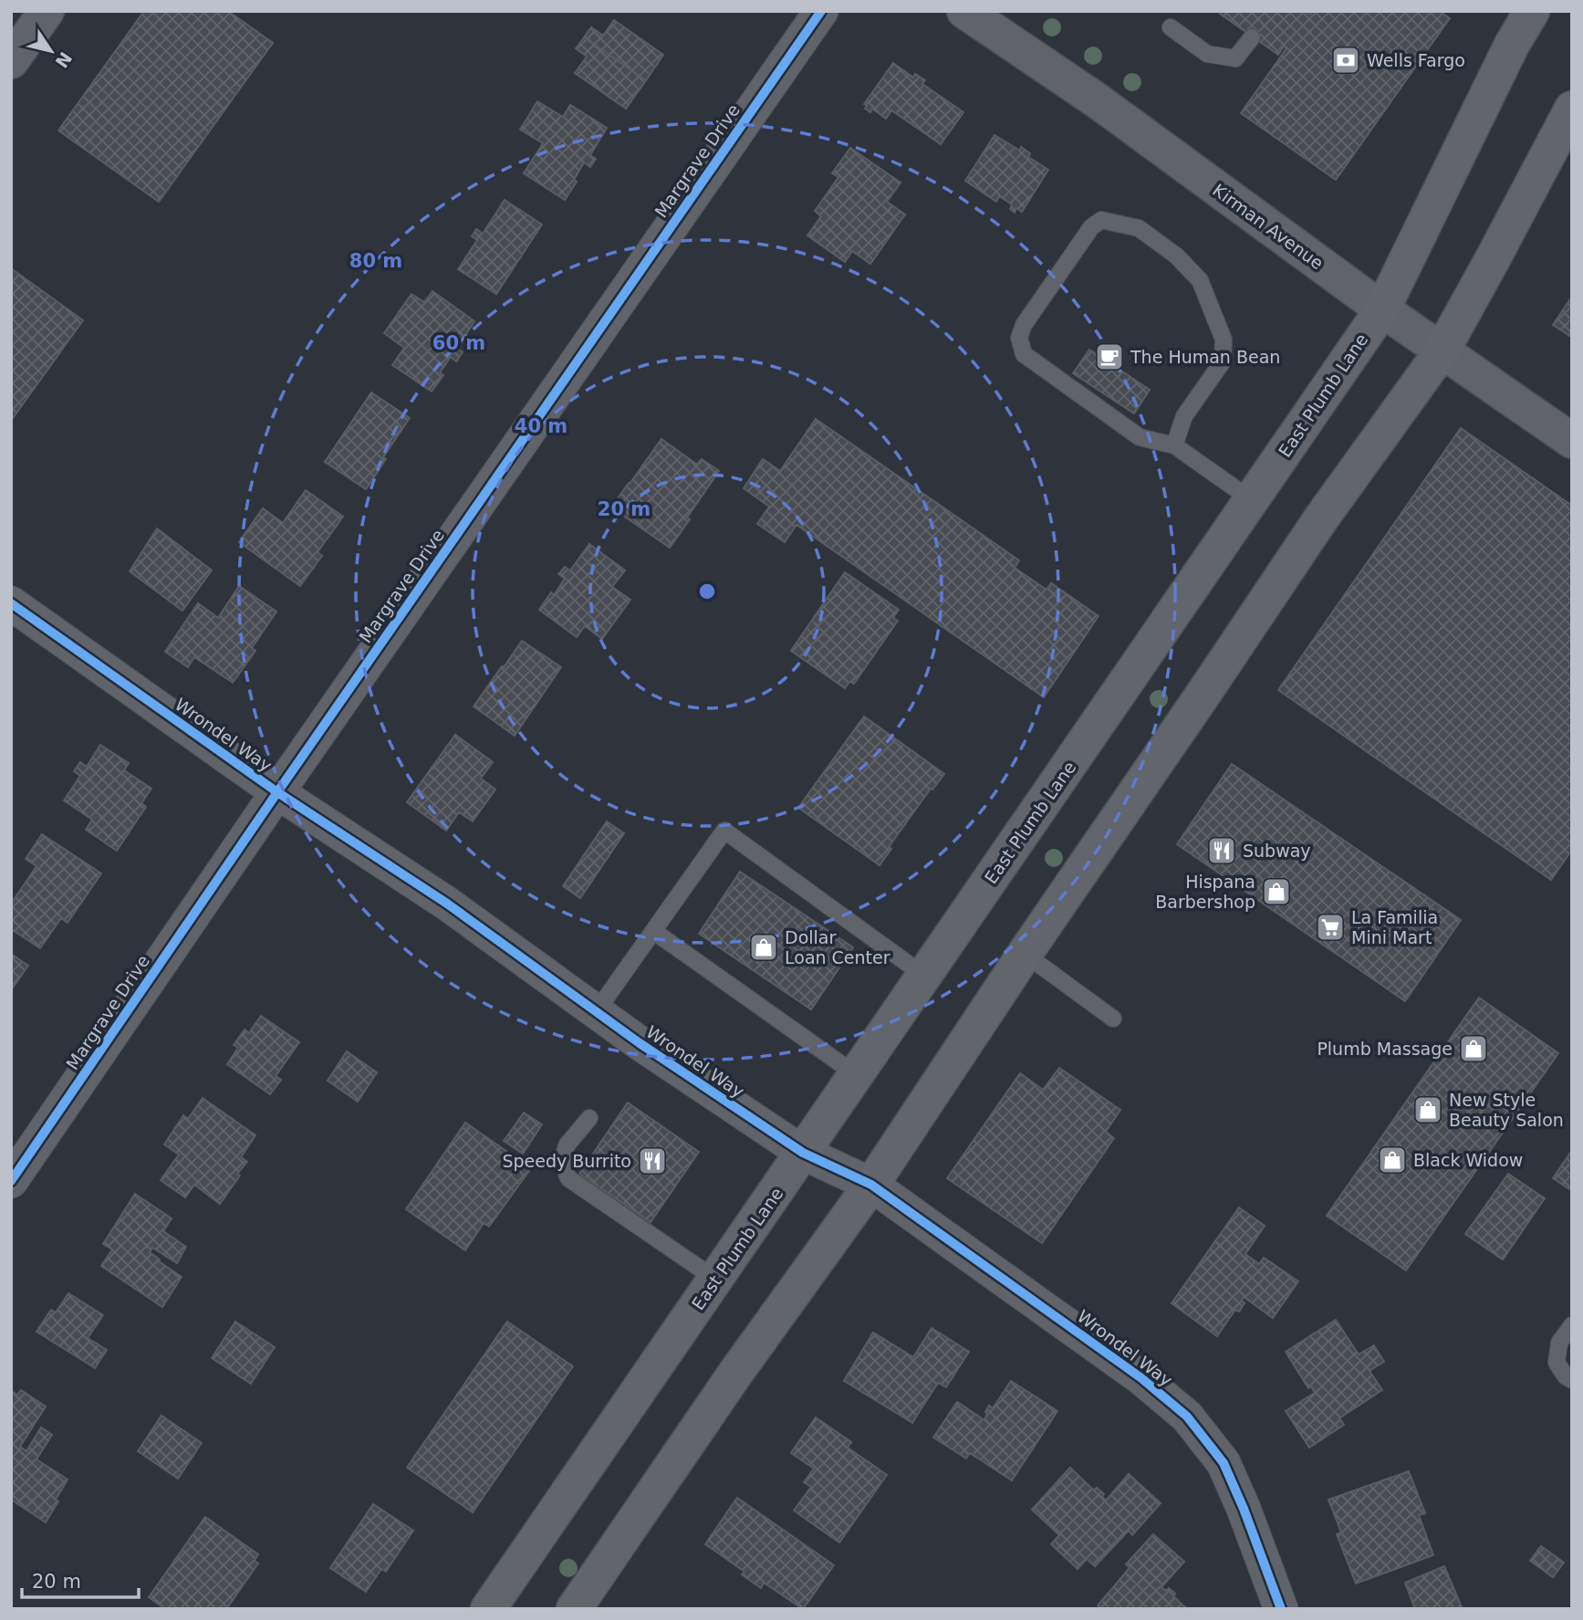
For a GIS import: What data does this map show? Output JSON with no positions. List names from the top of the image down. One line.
{"streets":{"main road":["East Plumb Lane"],"street":["Margrave Drive","Kirman Avenue","Wrondel Way"]},"crossings":[["Margrave Drive","Wrondel Way"],["Kirman Avenue","East Plumb Lane"],["East Plumb Lane","Wrondel Way"]],"places":{"bank":["Wells Fargo"],"cafe":["The Human Bean"],"restaurant":["Subway","Speedy Burrito"],"shop":["Hispana Barbershop","Dollar Loan Center","Plumb Massage","New Style Beauty Salon","Black Widow"],"supermarket":["La Familia Mini Mart"]},"scale_bar":"20 m","north":"bottom right","rings":["80 m","60 m","40 m","20 m"]}
